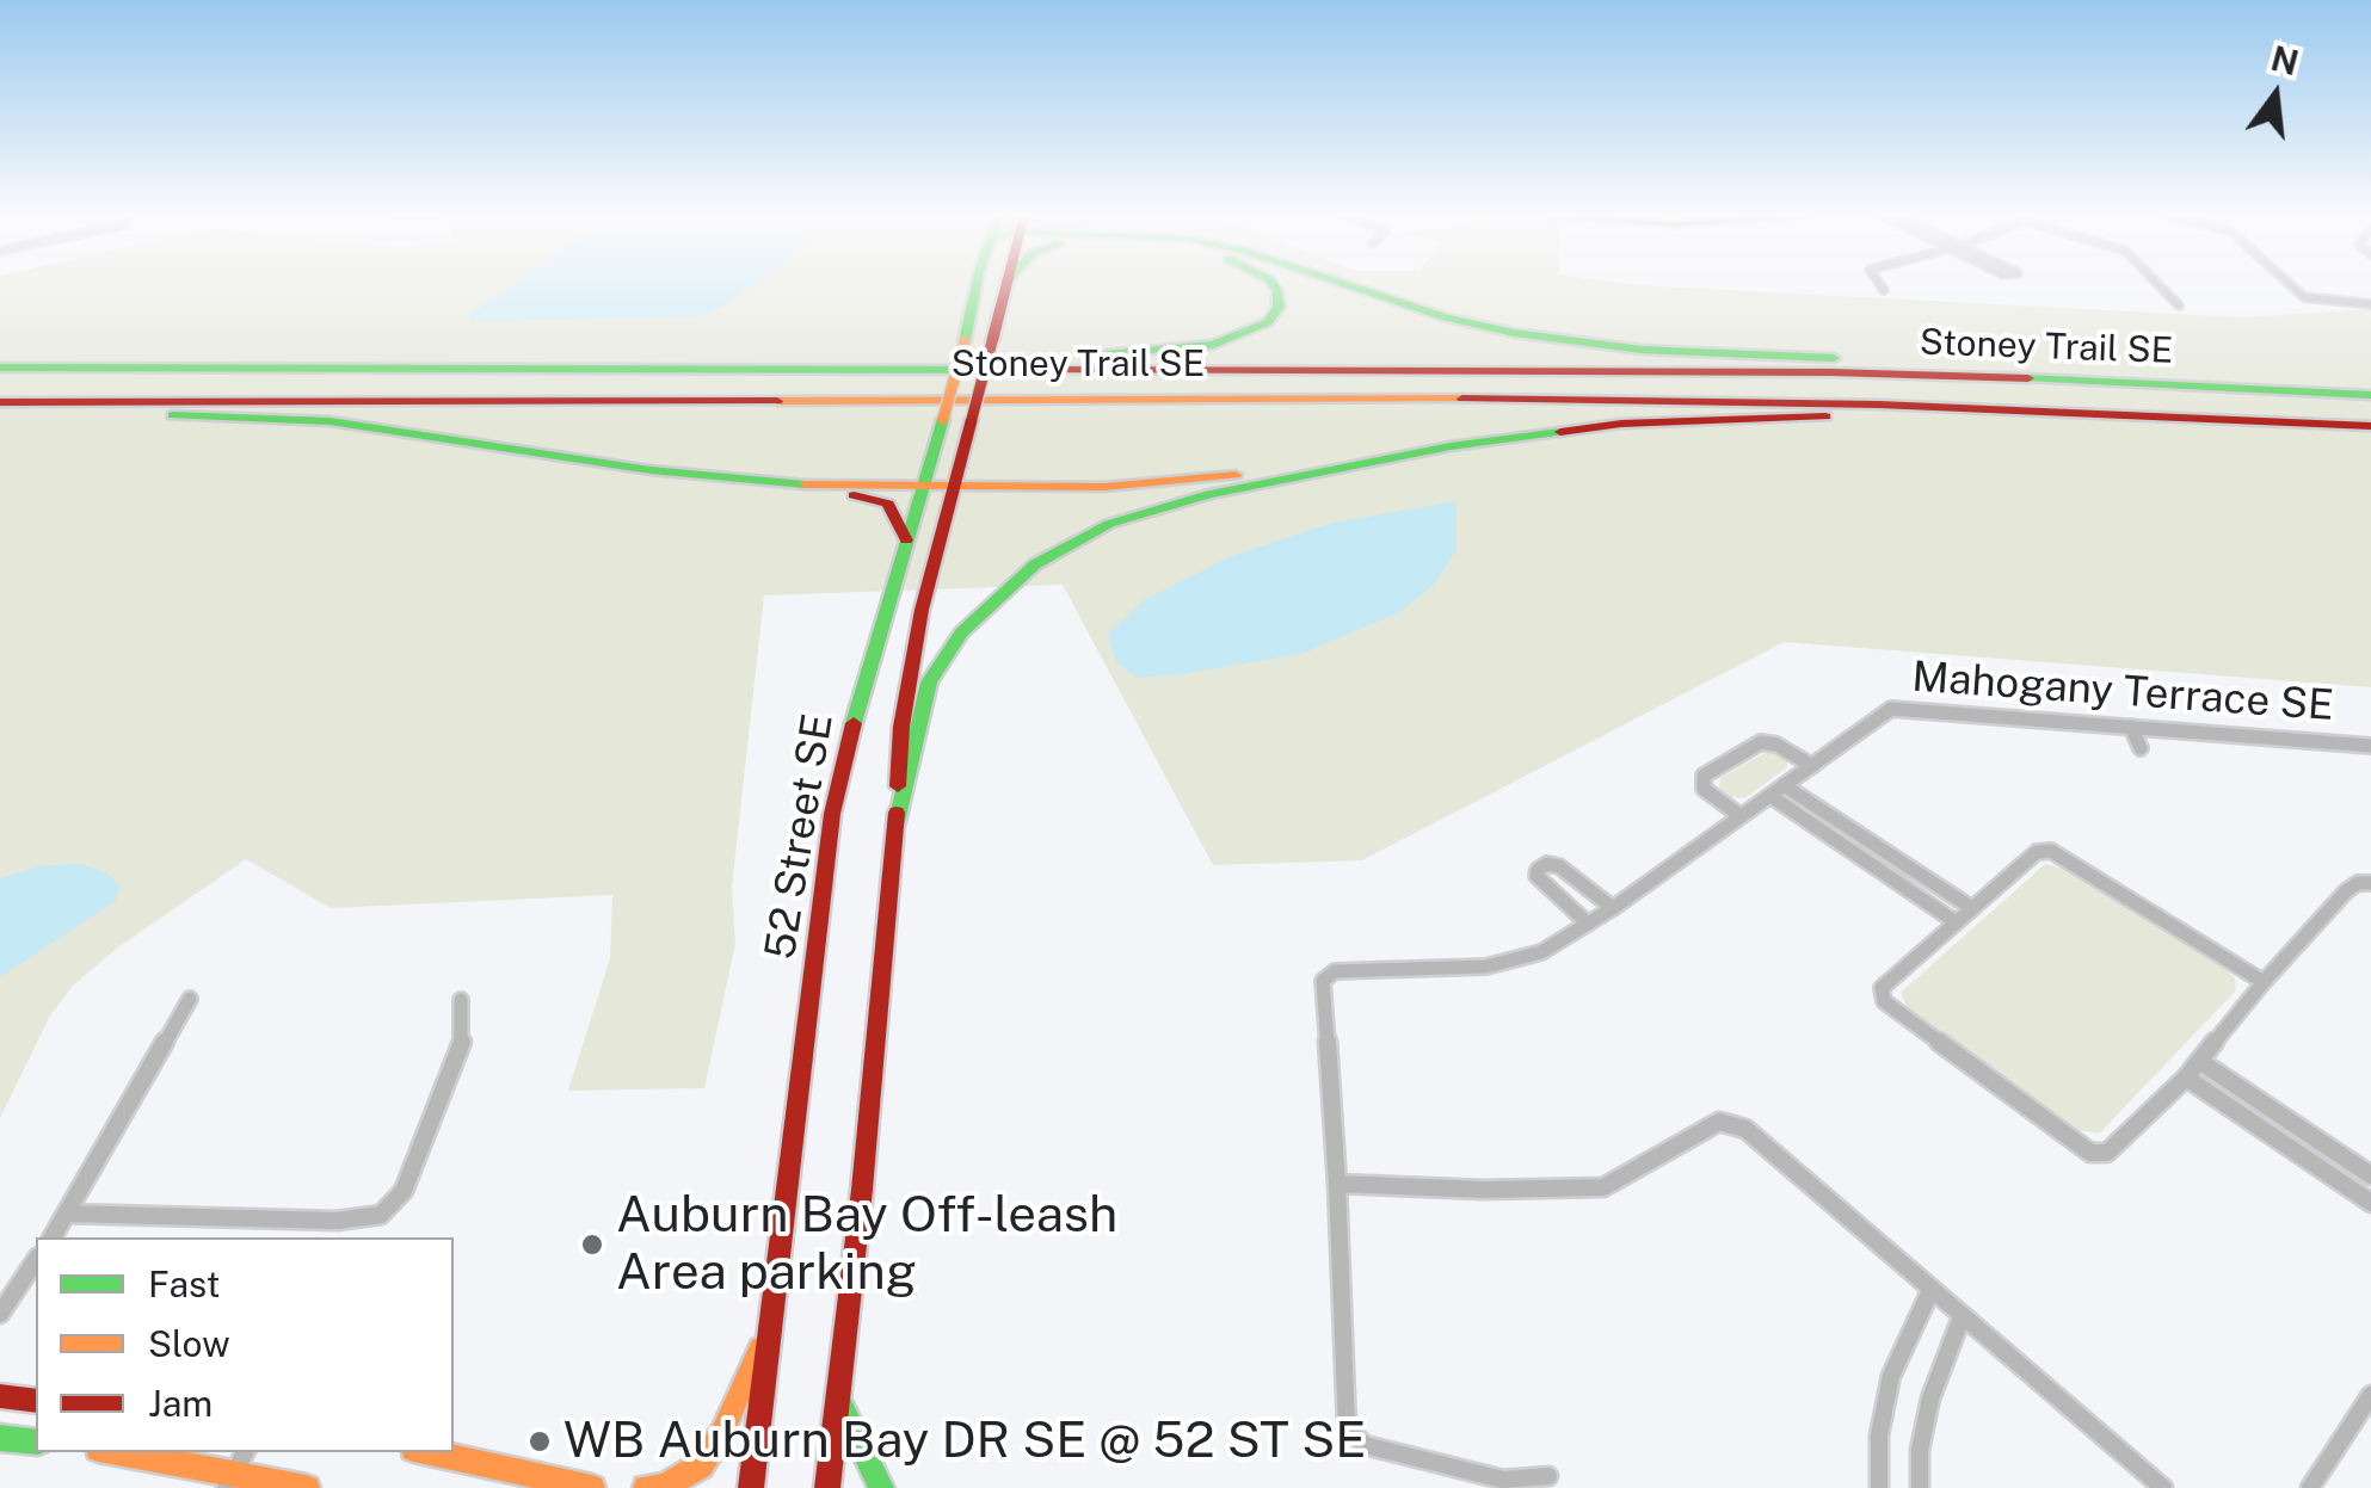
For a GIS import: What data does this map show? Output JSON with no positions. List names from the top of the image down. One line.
{"streets":{"main road":["Stoney Trail SE","52 Street SE"],"street":["Mahogany Terrace SE"]},"places":["Auburn Bay Off-leash Area parking","WB Auburn Bay DR SE @ 52 ST SE"],"legend":["Fast","Slow","Jam"],"north":"top"}
